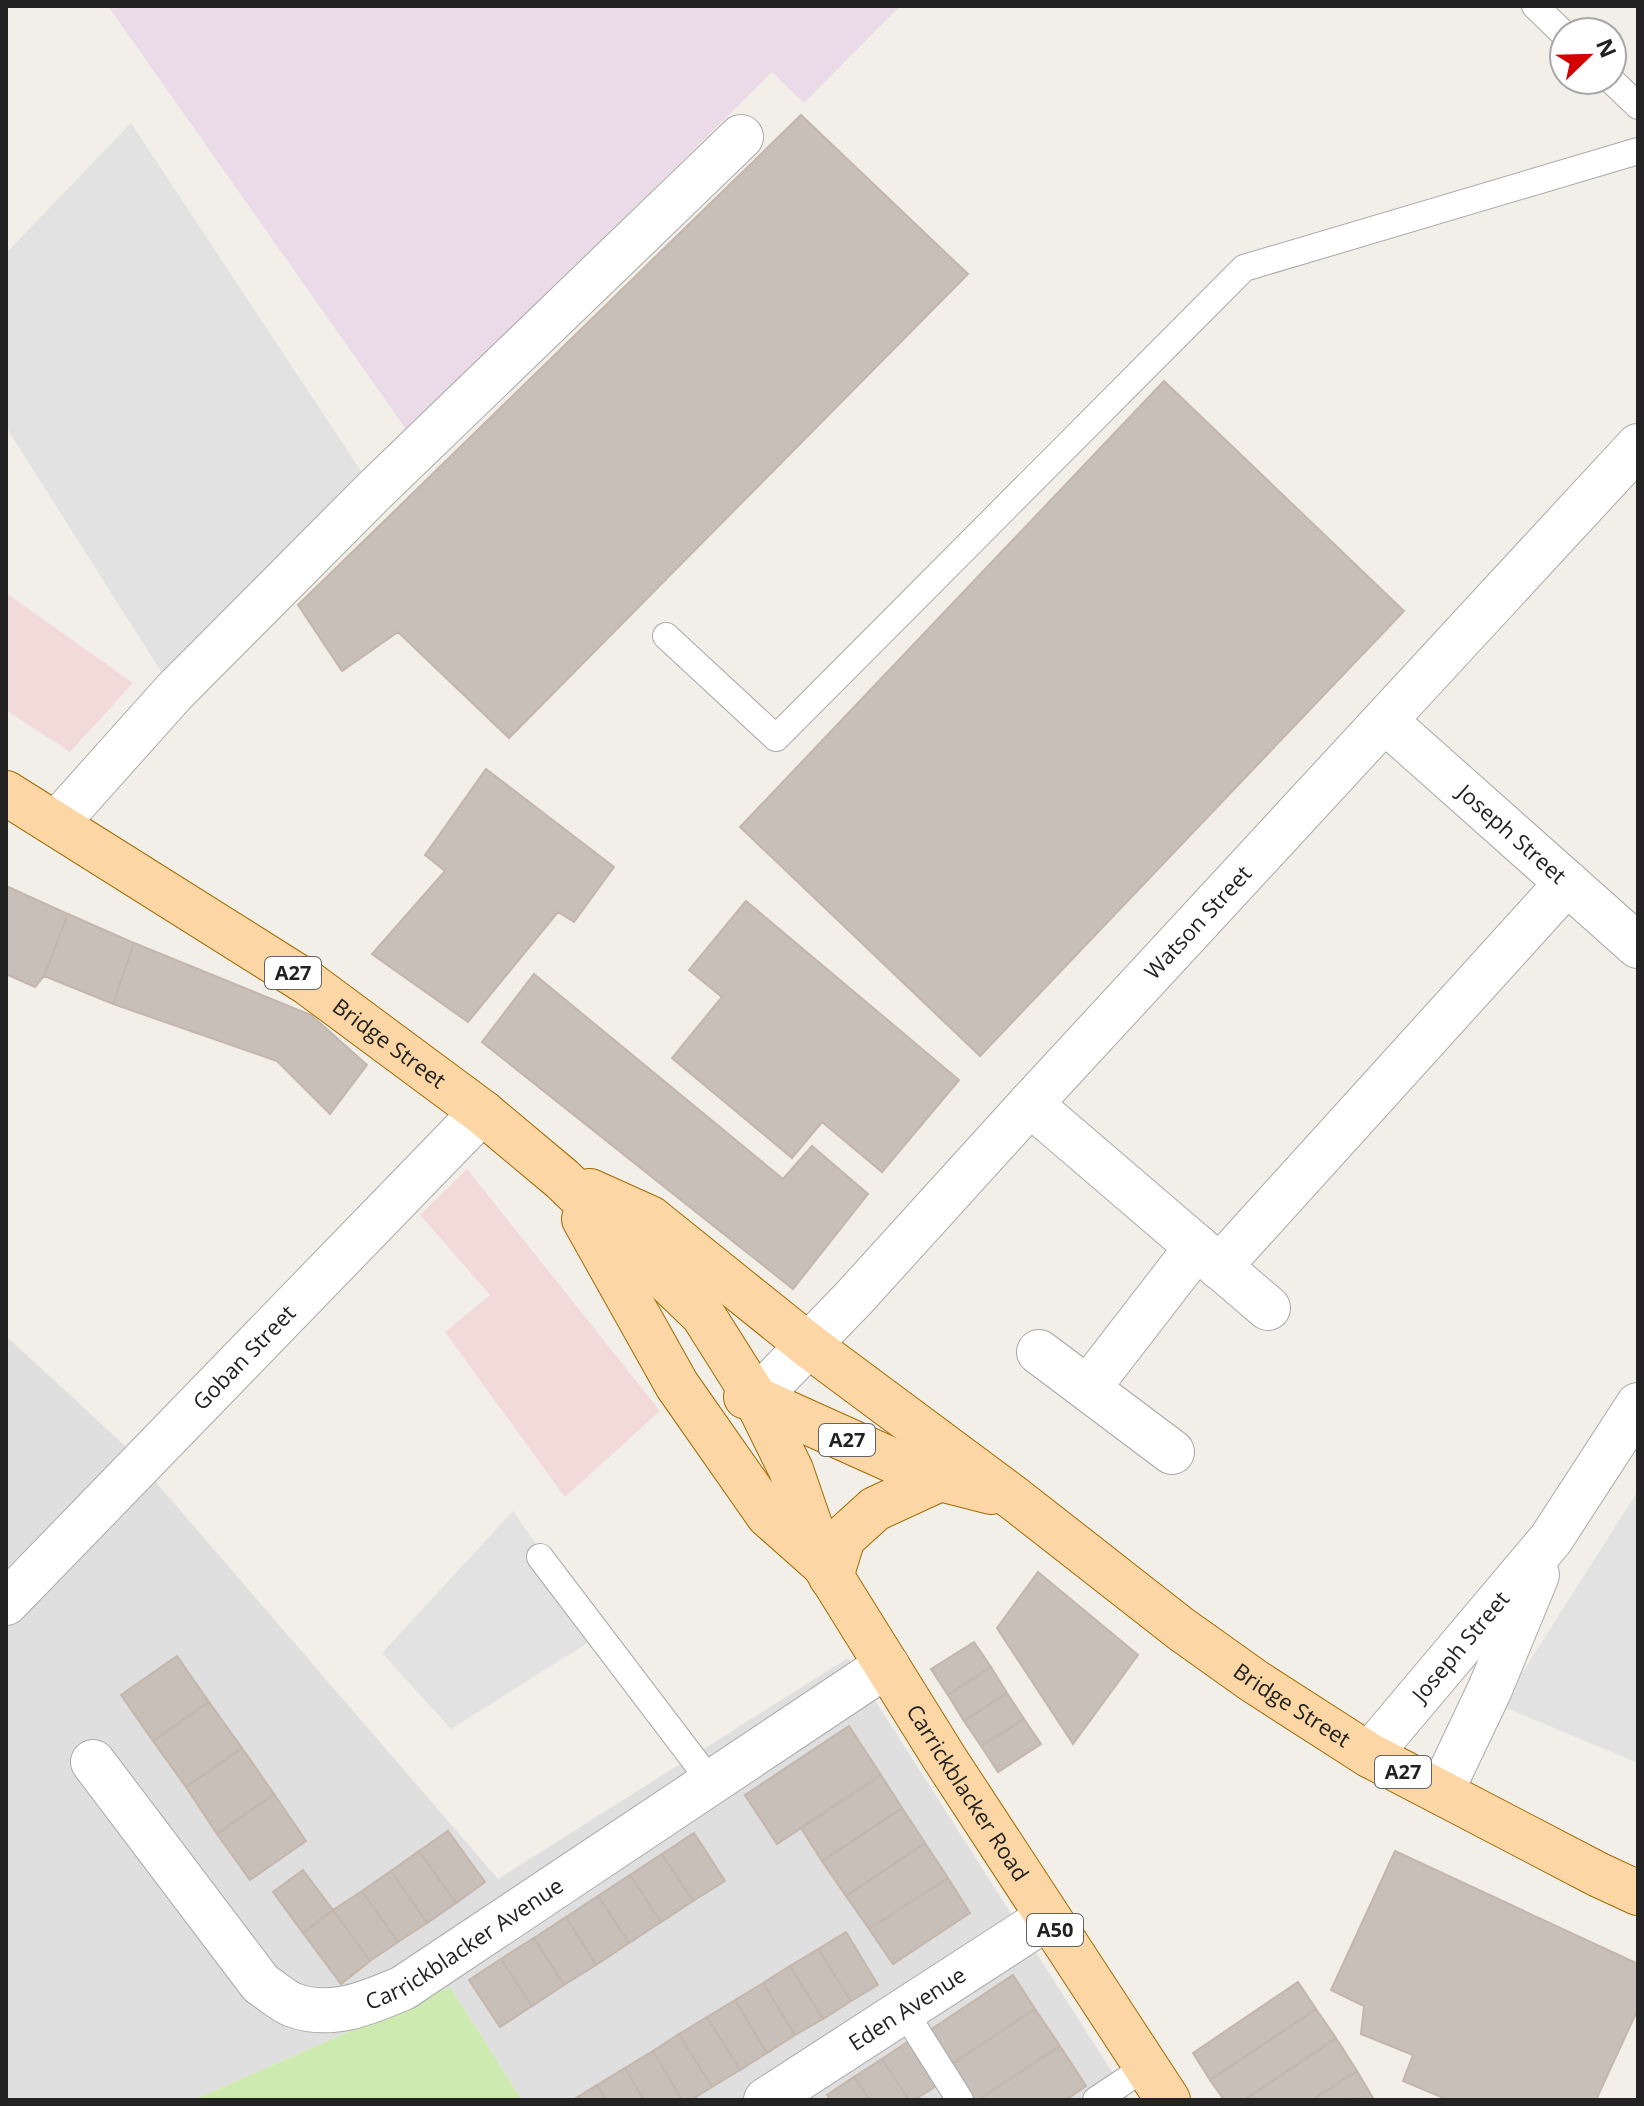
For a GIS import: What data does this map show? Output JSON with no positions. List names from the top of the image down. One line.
{"streets":{"main road":["A27","Bridge Street","Carrickblacker Road","A50"],"street":["Joseph Street","Watson Street","Goban Street","Carrickblacker Avenue","Eden Avenue"]},"crossings":[["Joseph Street","Watson Street"],["Joseph Street","Bridge Street"],["Watson Street","Bridge Street"],["Watson Street","Carrickblacker Road"],["Bridge Street","Goban Street"],["Bridge Street","Carrickblacker Road"],["Carrickblacker Road","Carrickblacker Avenue"],["Carrickblacker Road","Eden Avenue"]],"north":"top right"}
